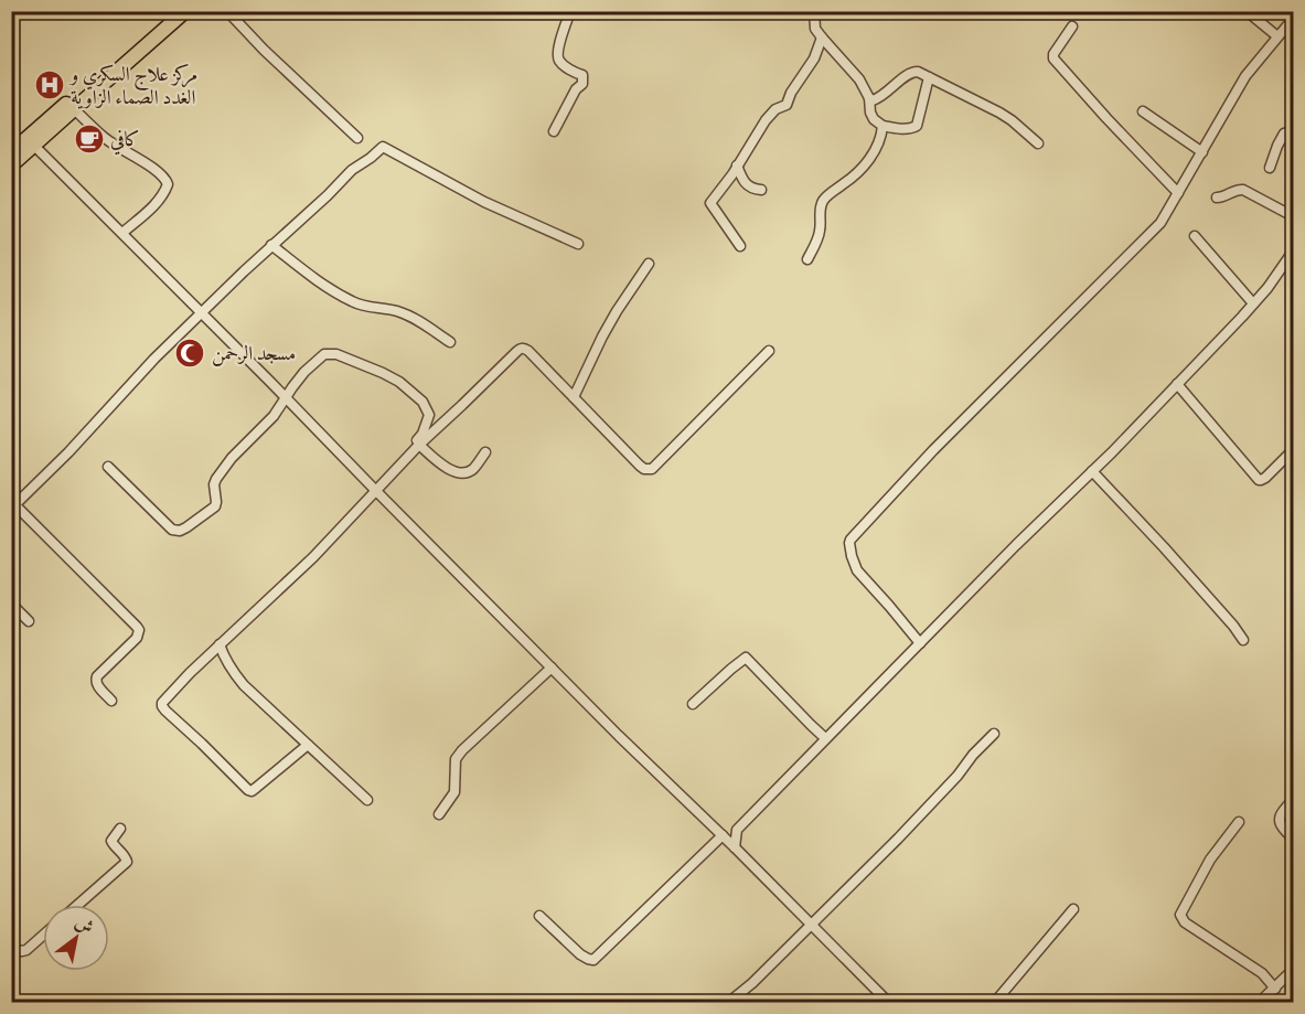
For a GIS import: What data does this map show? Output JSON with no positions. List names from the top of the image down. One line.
{"places":{"hospital":["مركز علاج السكري و الغدد الصماء الزاوية"],"cafe":["كافي"],"mosque":["مسجد الرحمن"]},"north":"top right"}
